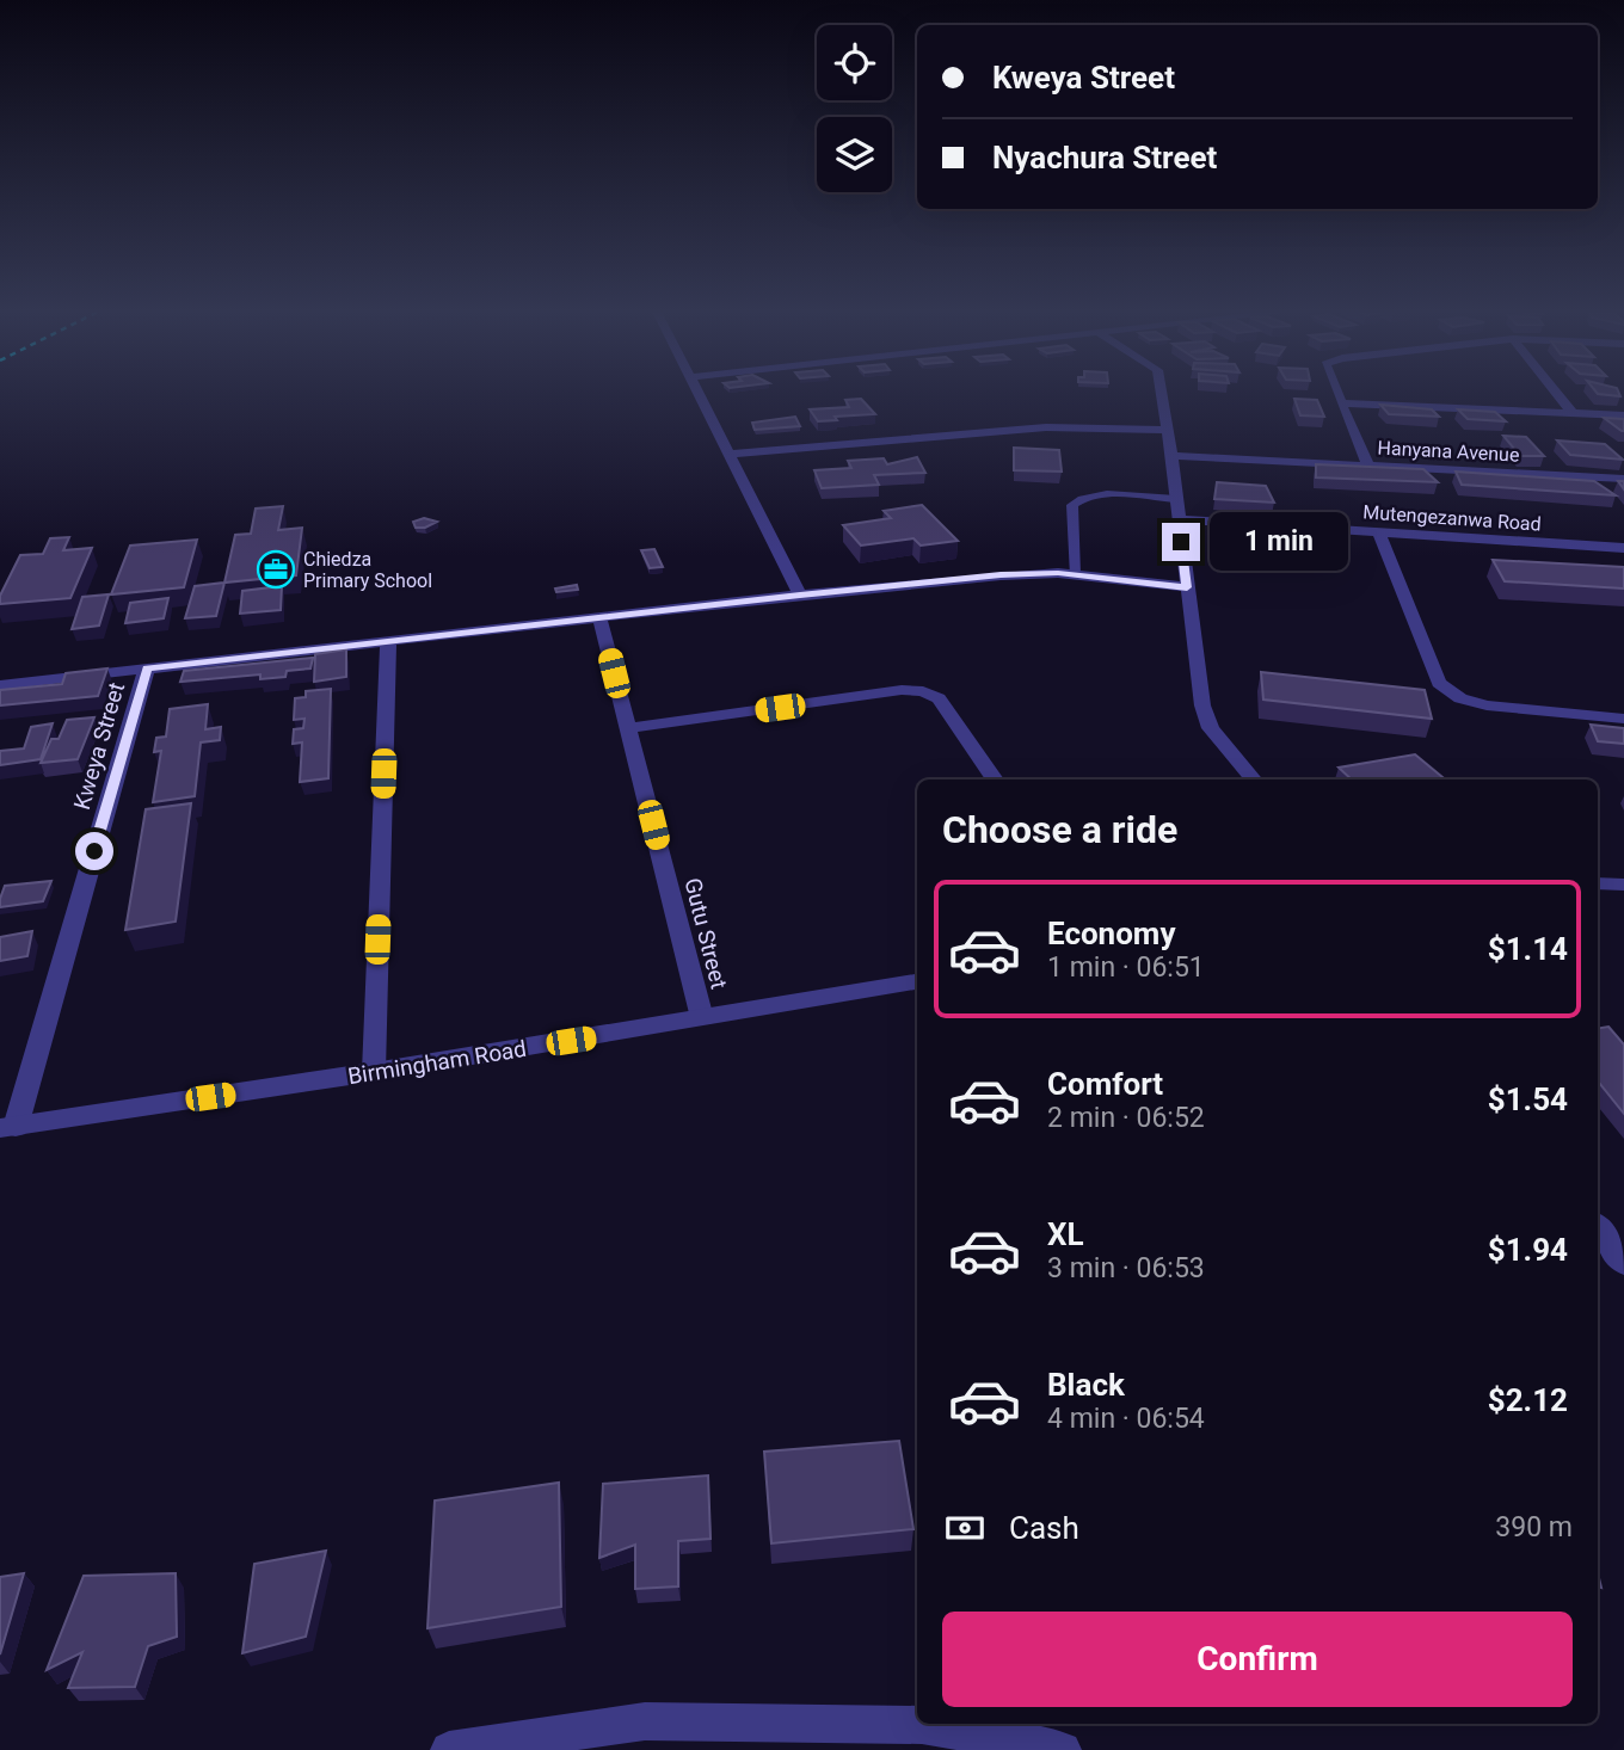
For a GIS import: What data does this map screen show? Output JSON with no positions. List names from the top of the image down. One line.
{"streets":{"street":["Hanyana Avenue","Mutengezanwa Road","Kweya Street","Gutu Street","Birmingham Road"]},"crossings":[["Kweya Street","Birmingham Road"],["Gutu Street","Birmingham Road"]],"places":{"office":["Chiedza Primary School"]},"page":{"banner":["Kweya Street","Nyachura Street"],"bubble":"1 min","heading":"Choose a ride","list":[{"name":"Economy","note":"1 min · 06:51","value":"$1.14"},{"name":"Comfort","note":"2 min · 06:52","value":"$1.54"},{"name":"XL","note":"3 min · 06:53","value":"$1.94"},{"name":"Black","note":"4 min · 06:54","value":"$2.12"}],"pay":["Cash","390 m"],"buttons":"Confirm"}}
